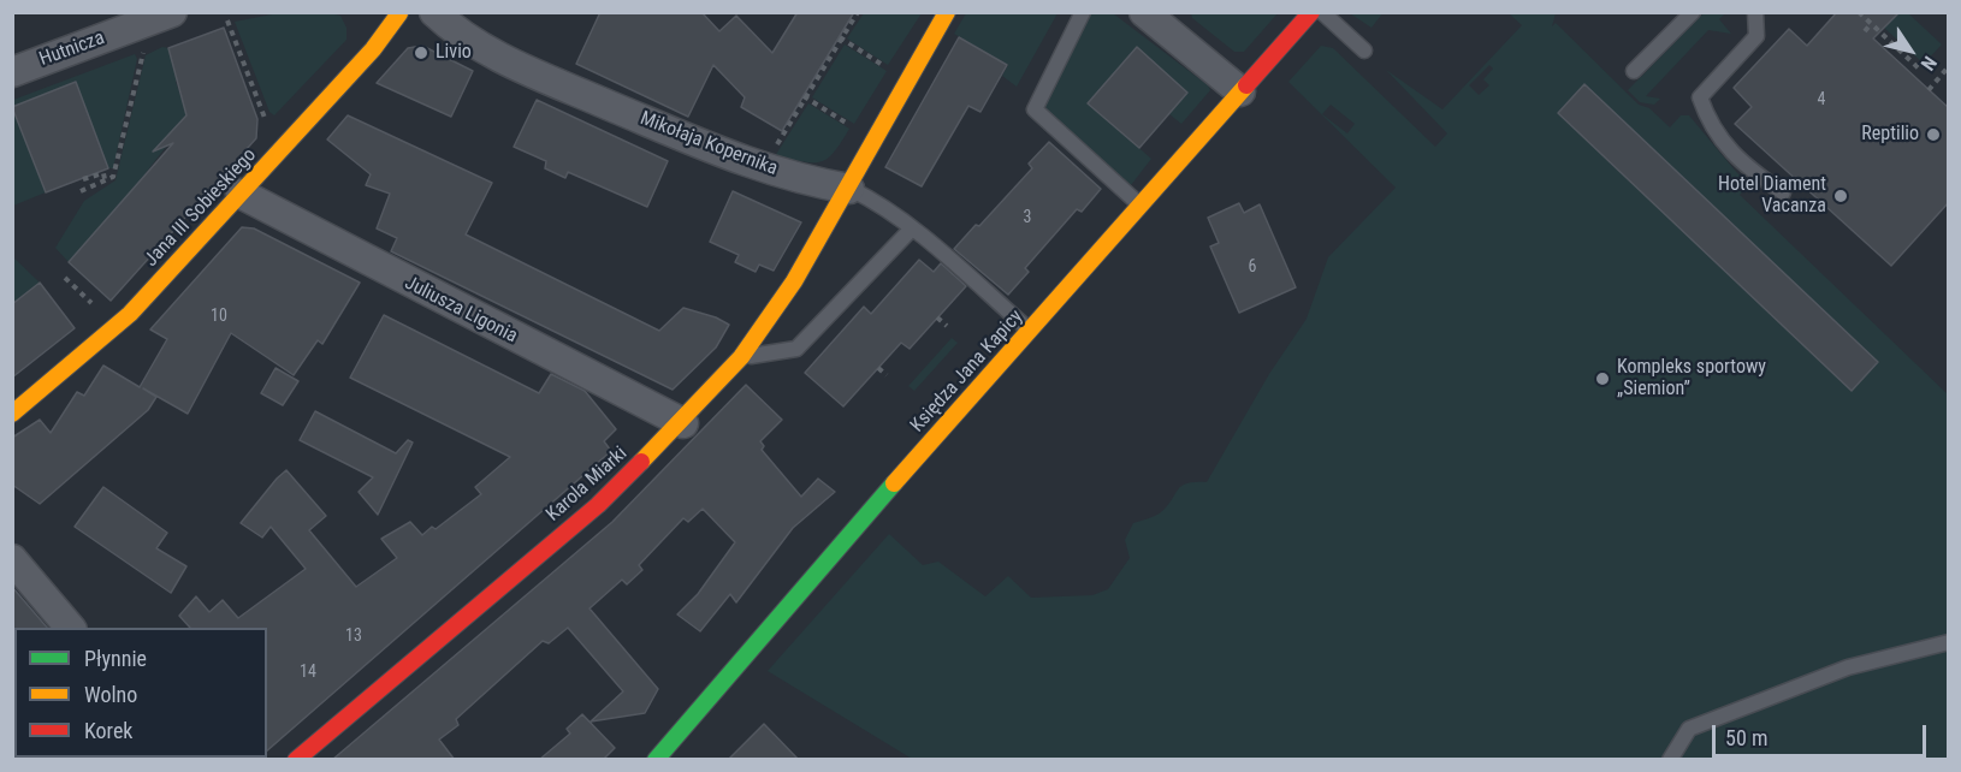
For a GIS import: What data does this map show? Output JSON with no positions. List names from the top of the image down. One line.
{"streets":{"street":["Hutnicza","Mikołaja Kopernika","Jana III Sobieskiego","Juliusza Ligonia","Księdza Jana Kapicy","Karola Miarki"]},"crossings":[["Mikołaja Kopernika","Karola Miarki"],["Jana III Sobieskiego","Juliusza Ligonia"],["Juliusza Ligonia","Karola Miarki"]],"places":["Livio","Reptilio","Hotel Diament Vacanza","Kompleks sportowy „Siemion”"],"house_numbers":["4","3","6","10","13","14"],"legend":["Płynnie","Wolno","Korek"],"scale_bar":"50 m","north":"bottom right"}
